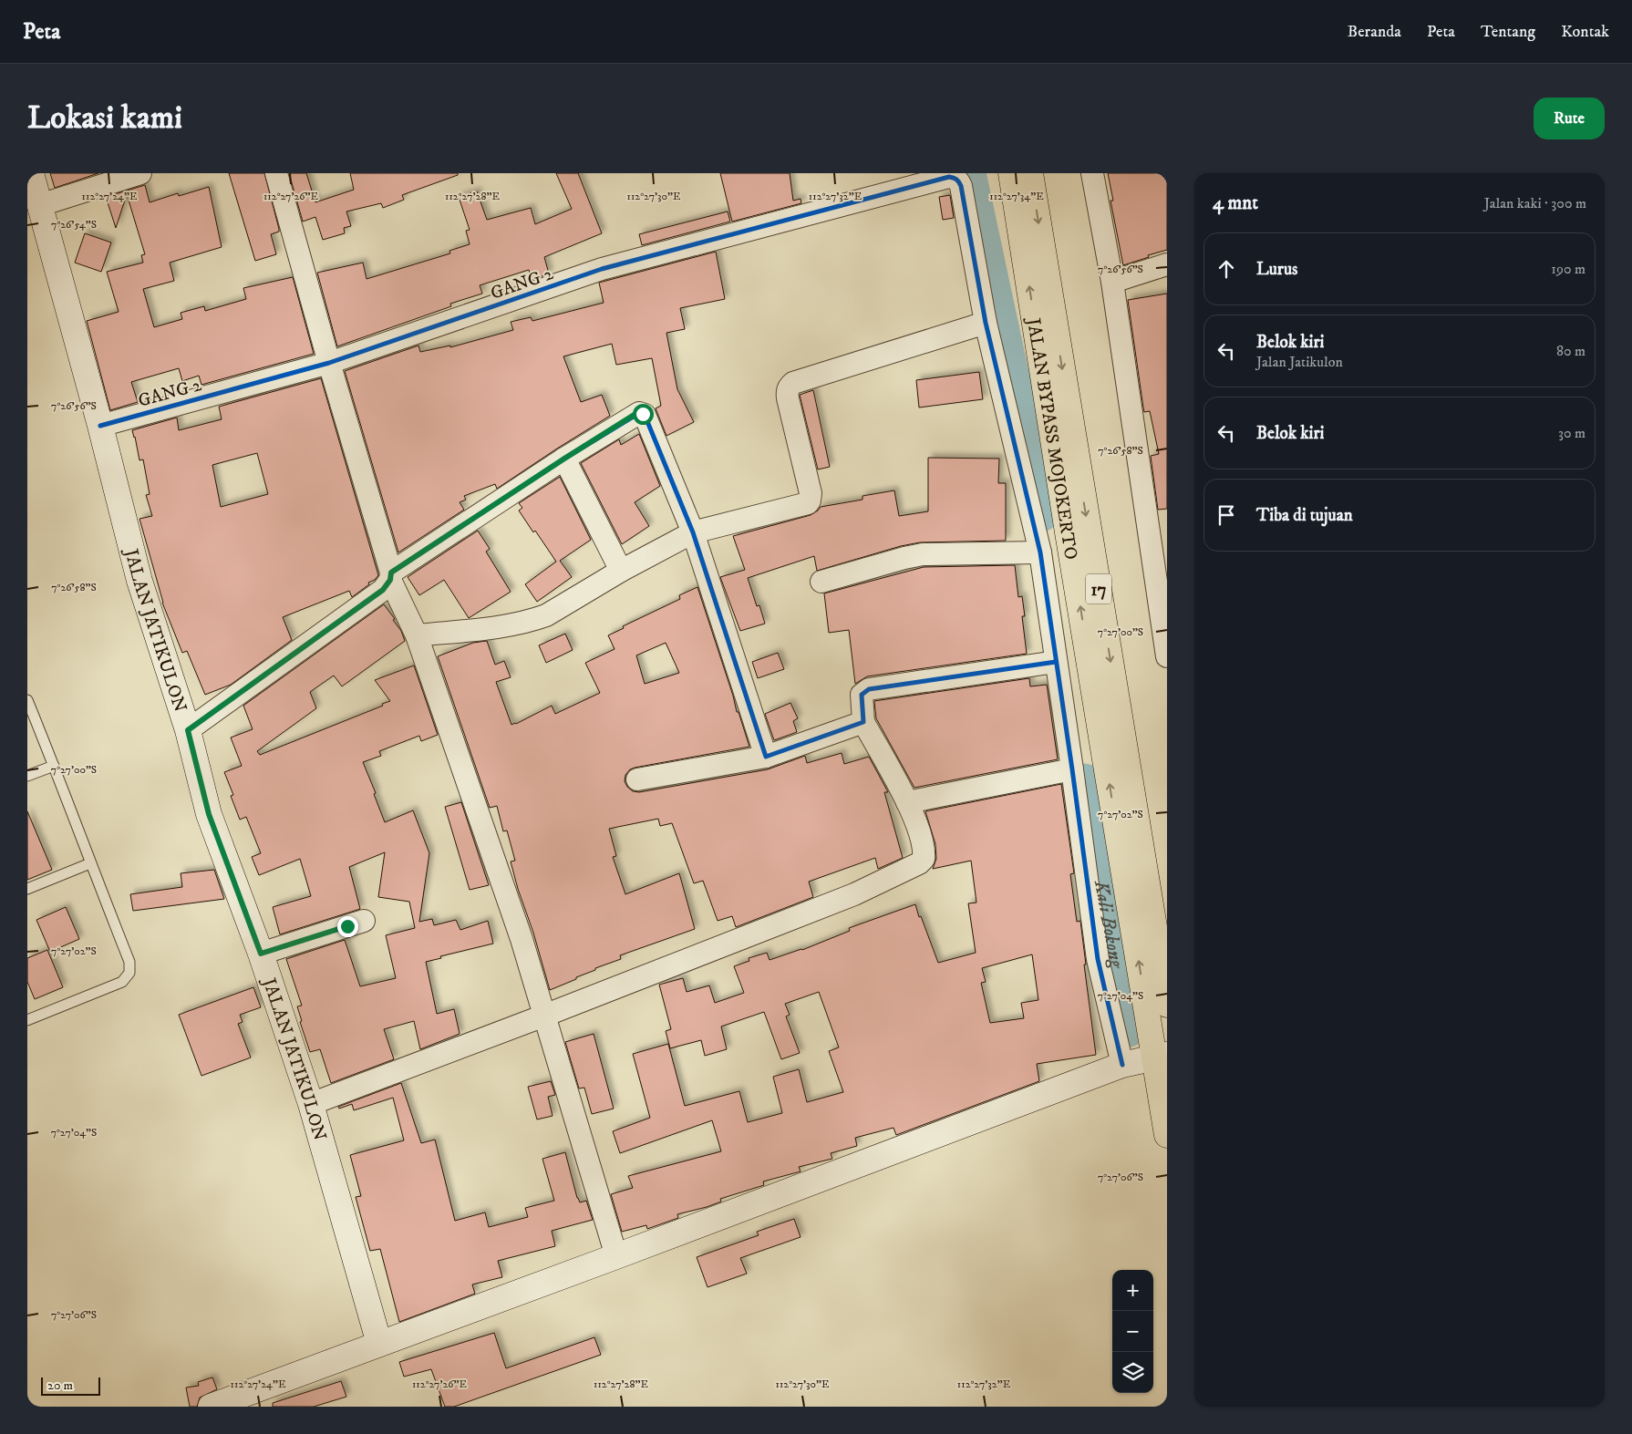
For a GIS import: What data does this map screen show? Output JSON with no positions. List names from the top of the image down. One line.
{"streets":{"highway":["JALAN BYPASS MOJOKERTO","17"],"main road":["JALAN JATIKULON"],"street":["GANG 2"]},"crossings":[["GANG 2","JALAN JATIKULON"]],"water":["Kali Bokong"],"scale_bar":"20 m","page":{"header":"Peta","nav":["Beranda","Peta","Tentang","Kontak"],"buttons":"Rute","title":"Lokasi kami","heading":["4 mnt","Jalan kaki · 300 m"],"list":[["Lurus","190 m"],["Belok kiri","Jalan Jatikulon","80 m"],["Belok kiri","30 m"],"Tiba di tujuan"],"map_buttons":["+","−"],"scale":"20 m"},"coordinates":["112°27'24\"E","112°27'26\"E","112°27'28\"E","112°27'30\"E","112°27'32\"E","112°27'34\"E","7°26'54\"S","7°26'56\"S","7°26'58\"S","7°27'00\"S","7°27'02\"S","7°27'04\"S","7°27'06\"S"]}
